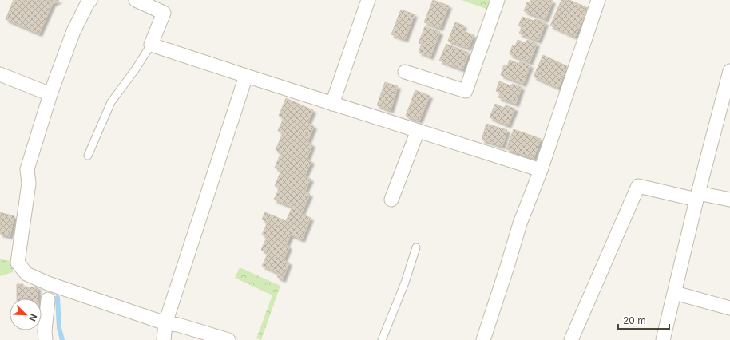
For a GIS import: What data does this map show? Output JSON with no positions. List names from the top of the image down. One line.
{"scale_bar":"20 m","north":"bottom right"}
